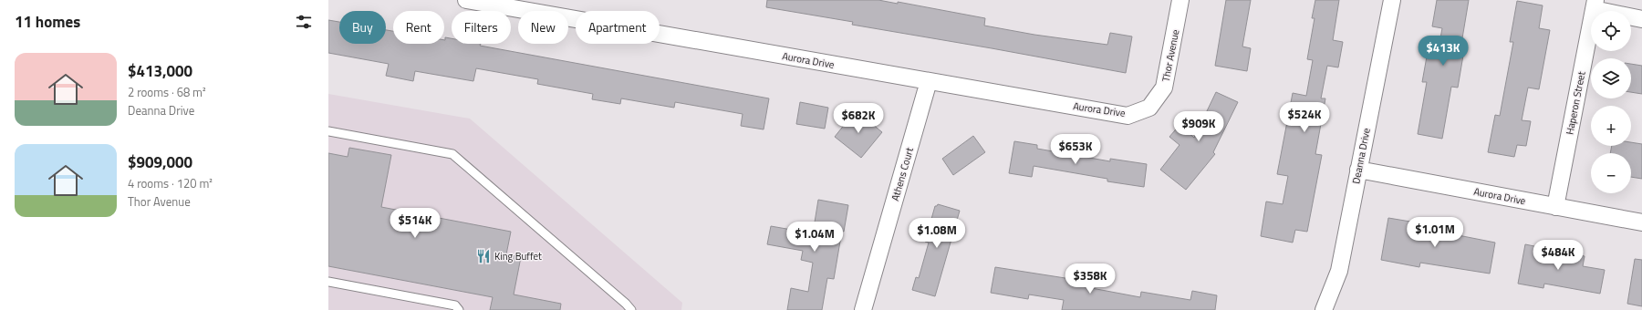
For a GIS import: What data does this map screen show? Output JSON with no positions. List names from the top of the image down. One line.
{"streets":{"street":["Thor Avenue","Aurora Drive","Haperon Street","Deanna Drive","Athens Court"]},"crossings":[["Thor Avenue","Aurora Drive"],["Aurora Drive","Haperon Street"],["Aurora Drive","Deanna Drive"],["Aurora Drive","Athens Court"]],"places":{"restaurant":["King Buffet"]},"page":{"heading":"11 homes","map_buttons":["+","−"],"chip":["Buy","Rent","Filters","New","Apartment"],"price":["$413K","$524K","$682K","$909K","$653K","$514K","$1.01M","$1.08M","$1.04M","$484K","$358K"],"list":[{"name":"$413,000","note":"2 rooms · 68 m² · Deanna Drive"},{"name":"$909,000","note":"4 rooms · 120 m² · Thor Avenue"}]}}
